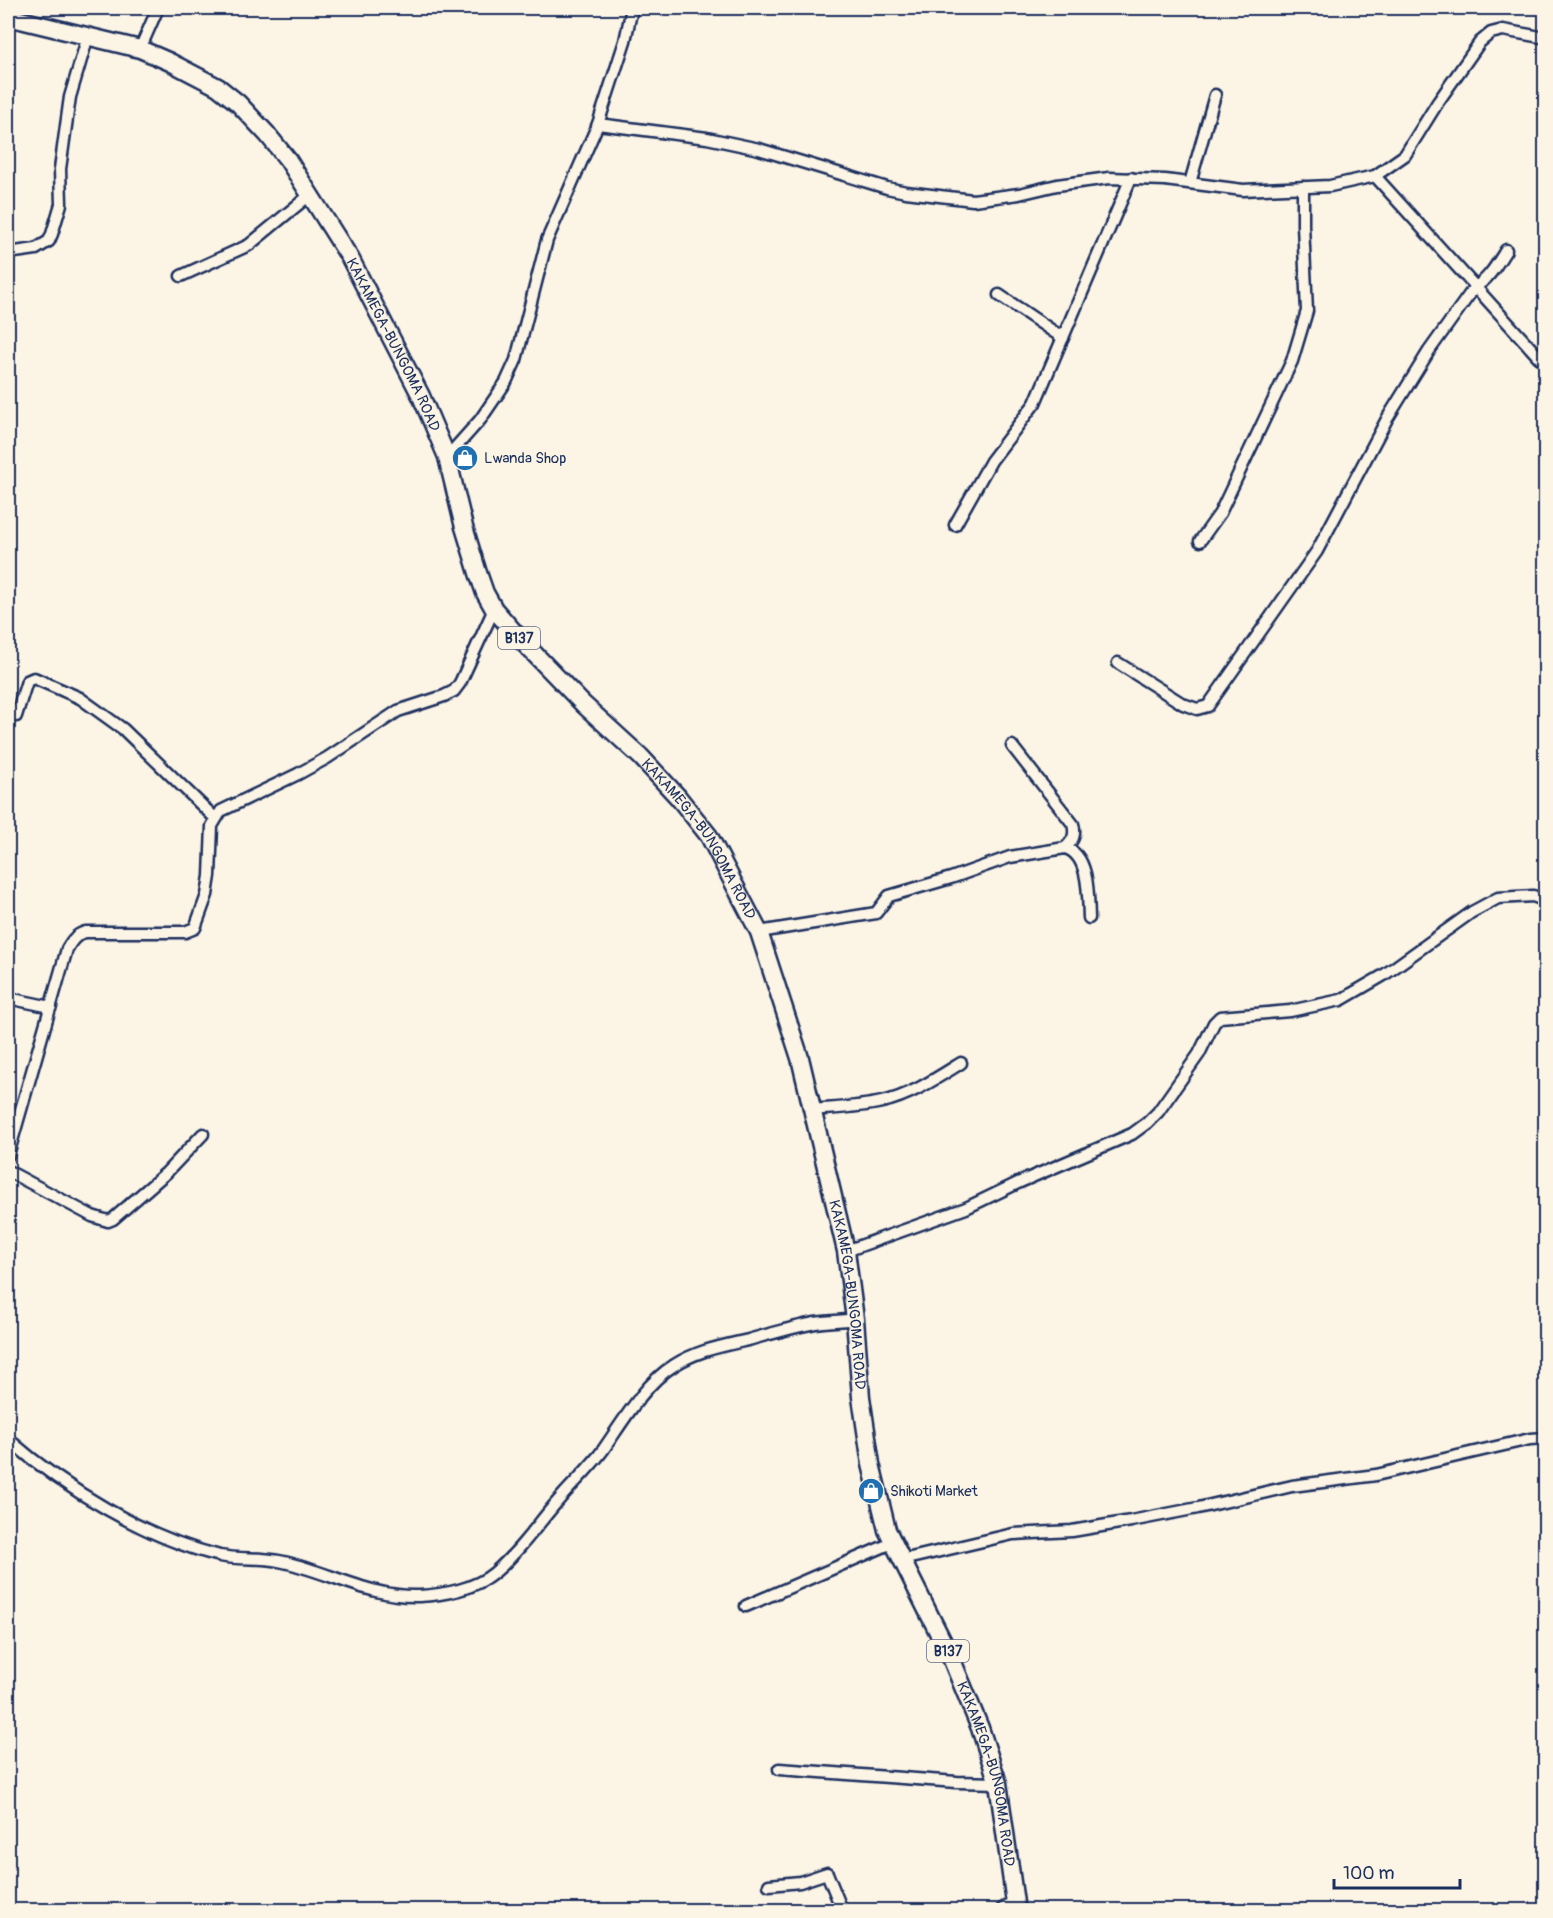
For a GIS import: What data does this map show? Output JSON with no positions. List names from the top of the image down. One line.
{"streets":{"main road":["KAKAMEGA-BUNGOMA ROAD","B137"]},"places":{"shop":["Lwanda Shop","Shikoti Market"]},"scale_bar":"100 m"}
